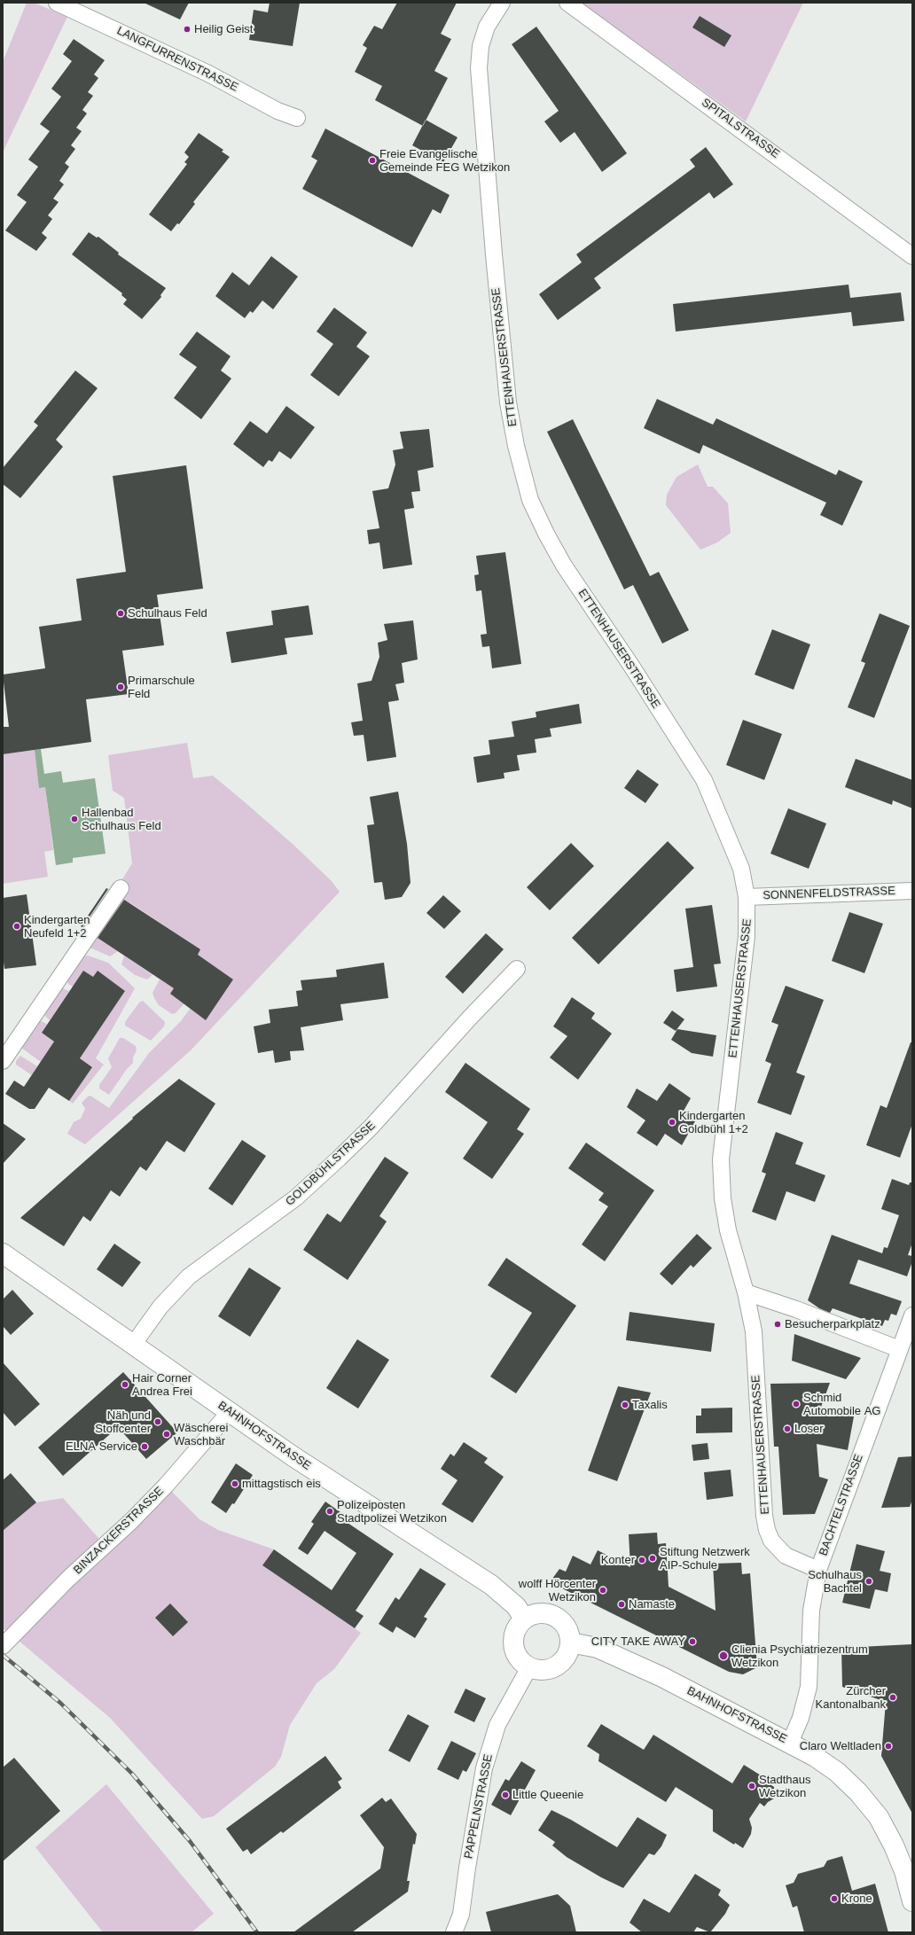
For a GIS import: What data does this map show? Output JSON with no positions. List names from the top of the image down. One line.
{"streets":{"main road":["BAHNHOFSTRASSE"],"street":["LANGFURRENSTRASSE","SPITALSTRASSE","ETTENHAUSERSTRASSE","SONNENFELDSTRASSE","GOLDBÜHLSTRASSE","BACHTELSTRASSE","BINZACKERSTRASSE","PAPPELNSTRASSE"]},"crossings":[["ETTENHAUSERSTRASSE","SONNENFELDSTRASSE"],["ETTENHAUSERSTRASSE","BACHTELSTRASSE"],["GOLDBÜHLSTRASSE","BAHNHOFSTRASSE"],["BAHNHOFSTRASSE","BACHTELSTRASSE"],["BAHNHOFSTRASSE","BINZACKERSTRASSE"],["BAHNHOFSTRASSE","PAPPELNSTRASSE"]],"places":["Heilig Geist","Freie Evangelische Gemeinde FEG Wetzikon","Schulhaus Feld","Primarschule Feld","Hallenbad Schulhaus Feld","Kindergarten Neufeld 1+2","Kindergarten Goldbühl 1+2","Besucherparkplatz","Hair Corner Andrea Frei","Schmid Automobile AG","Taxalis","Näh und Stoffcenter","Loser","Wäscherei Waschbär","ELNA Service","mittagstisch eis","Polizeiposten Stadtpolizei Wetzikon","Stiftung Netzwerk AIP-Schule","Konter","Schulhaus Bachtel","wolff Hörcenter Wetzikon","Namaste","CITY TAKE AWAY","Clienia Psychiatriezentrum Wetzikon","Zürcher Kantonalbank","Claro Weltladen","Stadthaus Wetzikon","Little Queenie","Krone"]}
